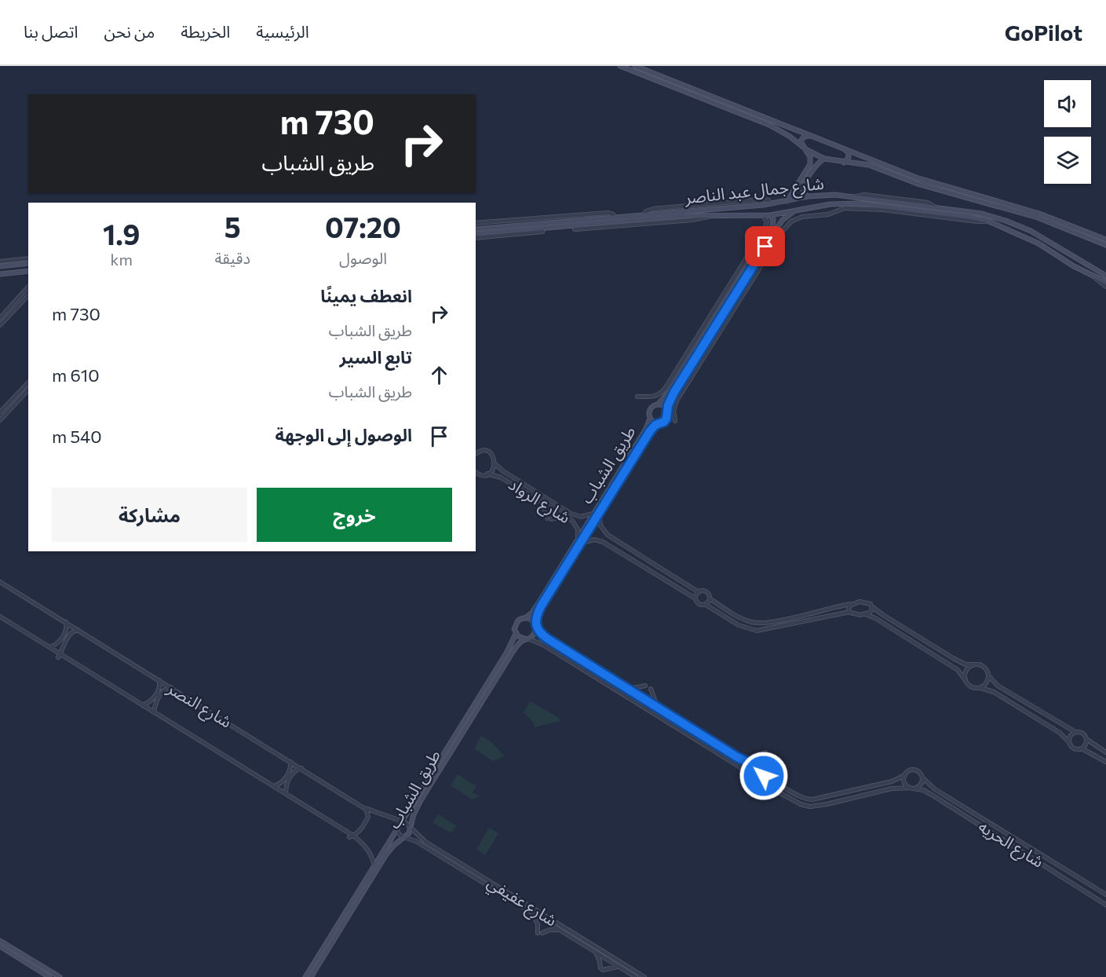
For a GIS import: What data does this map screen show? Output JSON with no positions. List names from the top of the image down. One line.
{"streets":{"main road":["شارع جمال عبد الناصر","طريق الشباب"],"street":["شارع الرواد","شارع النصر","شارع الحريه","شارع عفيفي"]},"crossings":[["طريق الشباب","شارع الرواد"],["طريق الشباب","شارع النصر"],["طريق الشباب","شارع عفيفي"],["شارع النصر","شارع عفيفي"]],"page":{"header":"GoPilot","nav":["الرئيسية","الخريطة","من نحن","اتصل بنا"],"turn":["730 m","طريق الشباب"],"eta":["07:20","الوصول","5","دقيقة","1.9","km"],"list":[{"name":"انعطف يمينًا","note":"طريق الشباب","value":"730 m"},{"name":"تابع السير","note":"طريق الشباب","value":"610 m"},{"name":"الوصول إلى الوجهة","value":"540 m"}],"buttons":["خروج","مشاركة"]}}
